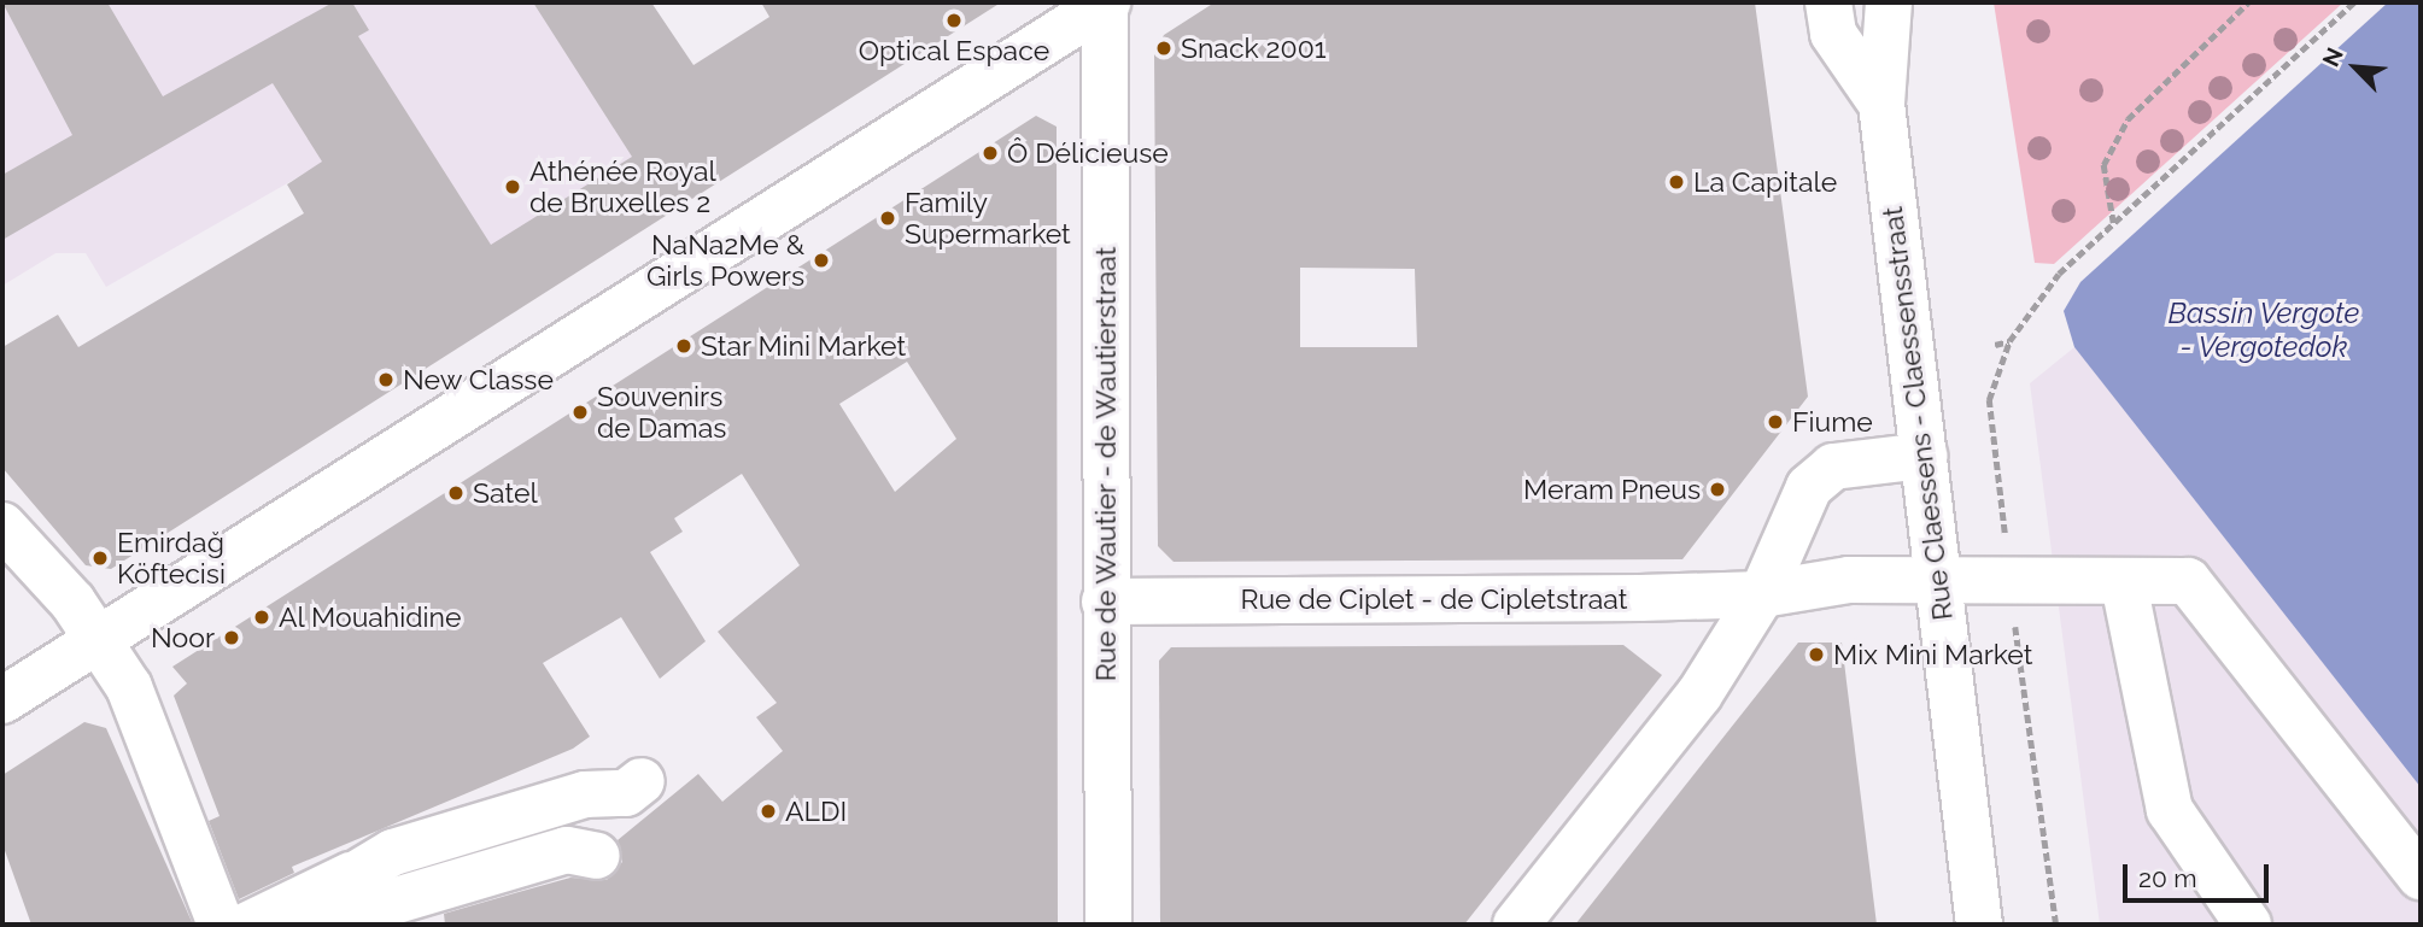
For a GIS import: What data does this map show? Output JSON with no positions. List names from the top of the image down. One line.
{"streets":{"street":["Rue Claessens - Claessensstraat","Rue de Wautier - de Wautierstraat","Rue de Ciplet - de Cipletstraat"]},"crossings":[["Rue Claessens - Claessensstraat","Rue de Ciplet - de Cipletstraat"],["Rue de Wautier - de Wautierstraat","Rue de Ciplet - de Cipletstraat"]],"water":["Bassin Vergote - Vergotedok"],"places":["Optical Espace","Snack 2001","Ô Délicieuse","La Capitale","Athénée Royal de Bruxelles 2","Family Supermarket","NaNa2Me & Girls Powers","Star Mini Market","New Classe","Souvenirs de Damas","Fiume","Meram Pneus","Satel","Emirdağ Köftecisi","Al Mouahidine","Noor","Mix Mini Market","ALDI"],"scale_bar":"20 m","north":"top left"}
